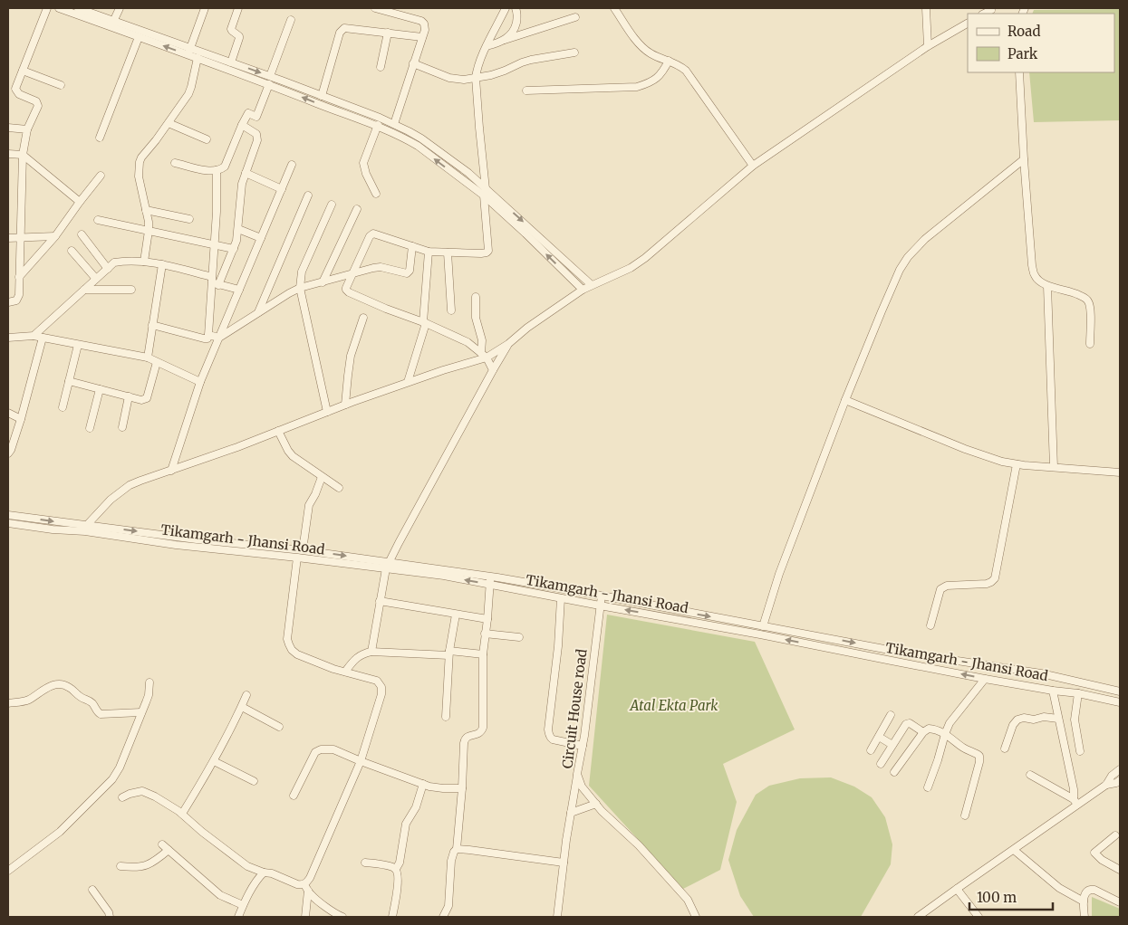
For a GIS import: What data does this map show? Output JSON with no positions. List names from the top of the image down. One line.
{"streets":{"street":["Tikamgarh - Jhansi Road","Circuit House road"]},"crossings":[["Tikamgarh - Jhansi Road","Circuit House road"]],"parks":["Atal Ekta Park"],"legend":["Road","Park"],"scale_bar":"100 m"}
